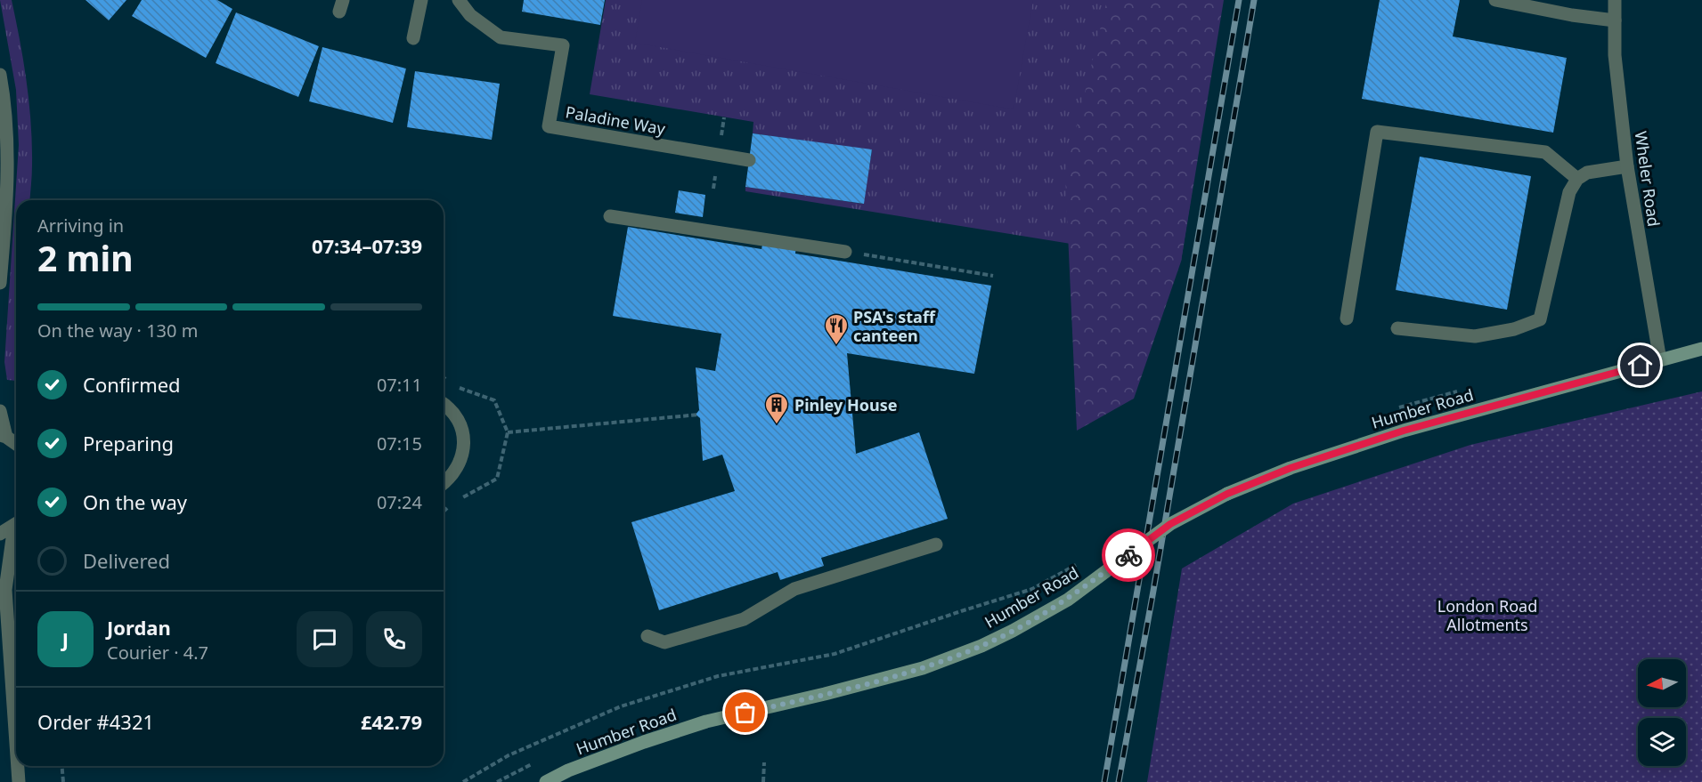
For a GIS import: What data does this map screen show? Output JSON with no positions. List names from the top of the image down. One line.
{"streets":{"main road":["Humber Road"],"street":["Paladine Way","Wheler Road"]},"crossings":[["Wheler Road","Humber Road"]],"parks":["London Road Allotments"],"places":{"restaurant":["PSA's staff canteen"],"building":["Pinley House"]},"north":"left","page":{"heading":["2 min","Arriving in","07:34–07:39"],"panel":["Jordan","Courier · 4.7","Order #4321","£42.79"],"bar":"On the way · 130 m","list":[["Confirmed","07:11"],["Preparing","07:15"],["On the way","07:24"],"Delivered"],"round":"J"}}
